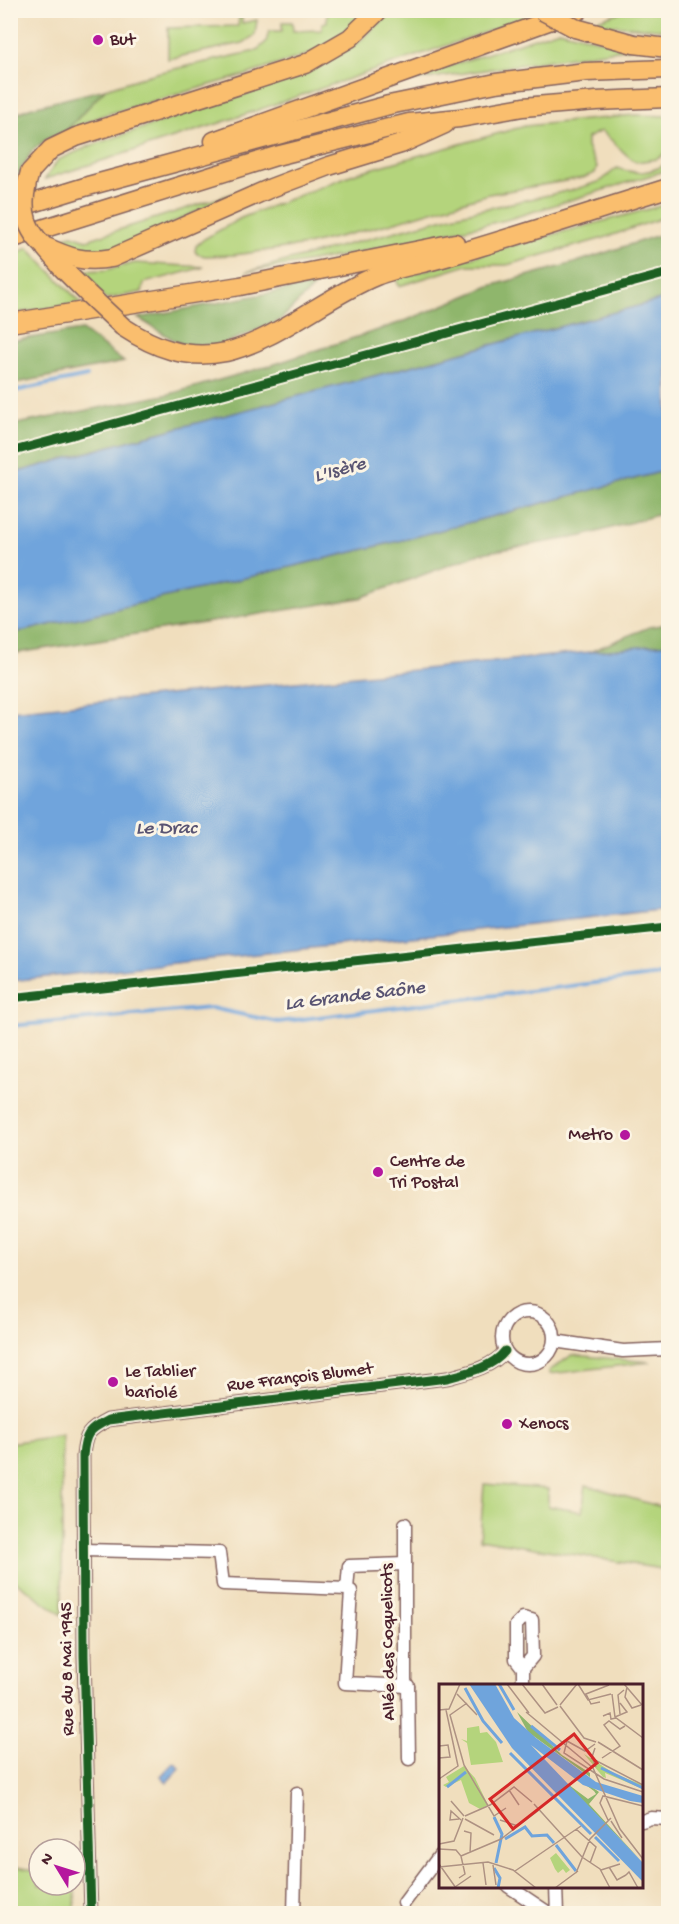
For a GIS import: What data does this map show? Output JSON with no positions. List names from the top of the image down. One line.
{"streets":{"street":["Rue François Blumet","Allée des Coquelicots","Rue du 8 Mai 1945"]},"crossings":[["Rue François Blumet","Rue du 8 Mai 1945"]],"water":["L'Isère","Le Drac","La Grande Saône"],"places":["But","Metro","Centre de Tri Postal","Le Tablier bariolé","Xenocs"],"north":"top left"}
